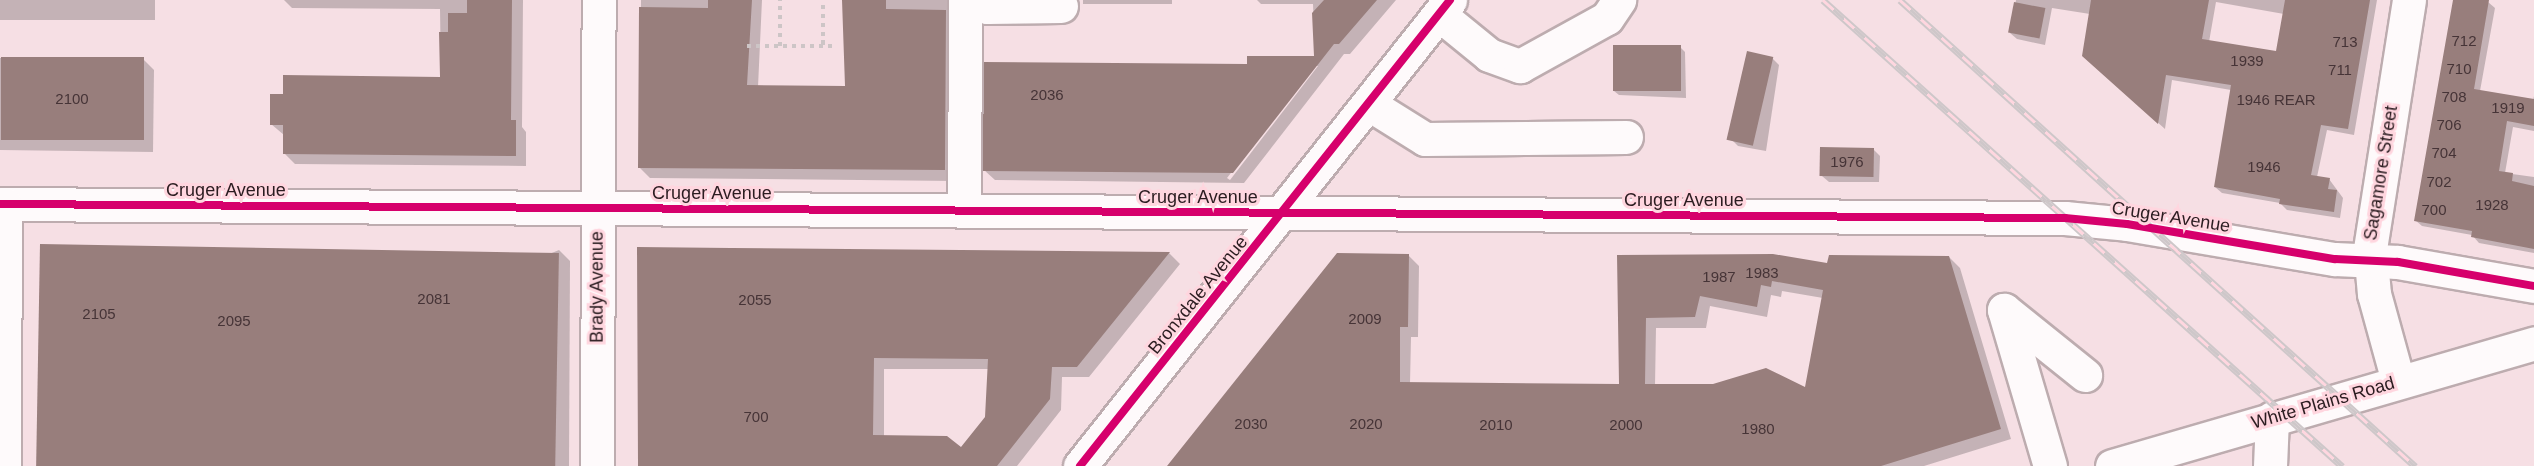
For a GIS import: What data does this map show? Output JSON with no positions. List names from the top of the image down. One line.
{"streets":{"street":["Sagamore Street","Cruger Avenue","Brady Avenue","Bronxdale Avenue","White Plains Road"]},"crossings":[["Sagamore Street","Cruger Avenue"],["Sagamore Street","White Plains Road"],["Cruger Avenue","Brady Avenue"],["Cruger Avenue","Bronxdale Avenue"]],"house_numbers":["712","713","1939","710","711","2036","708","2100","1946 REAR","1919","706","704","1976","1946","702","1928","700","1983","1987","2081","2055","2105","2009","2095","700","2030","2020","2010","2000","1980"]}
